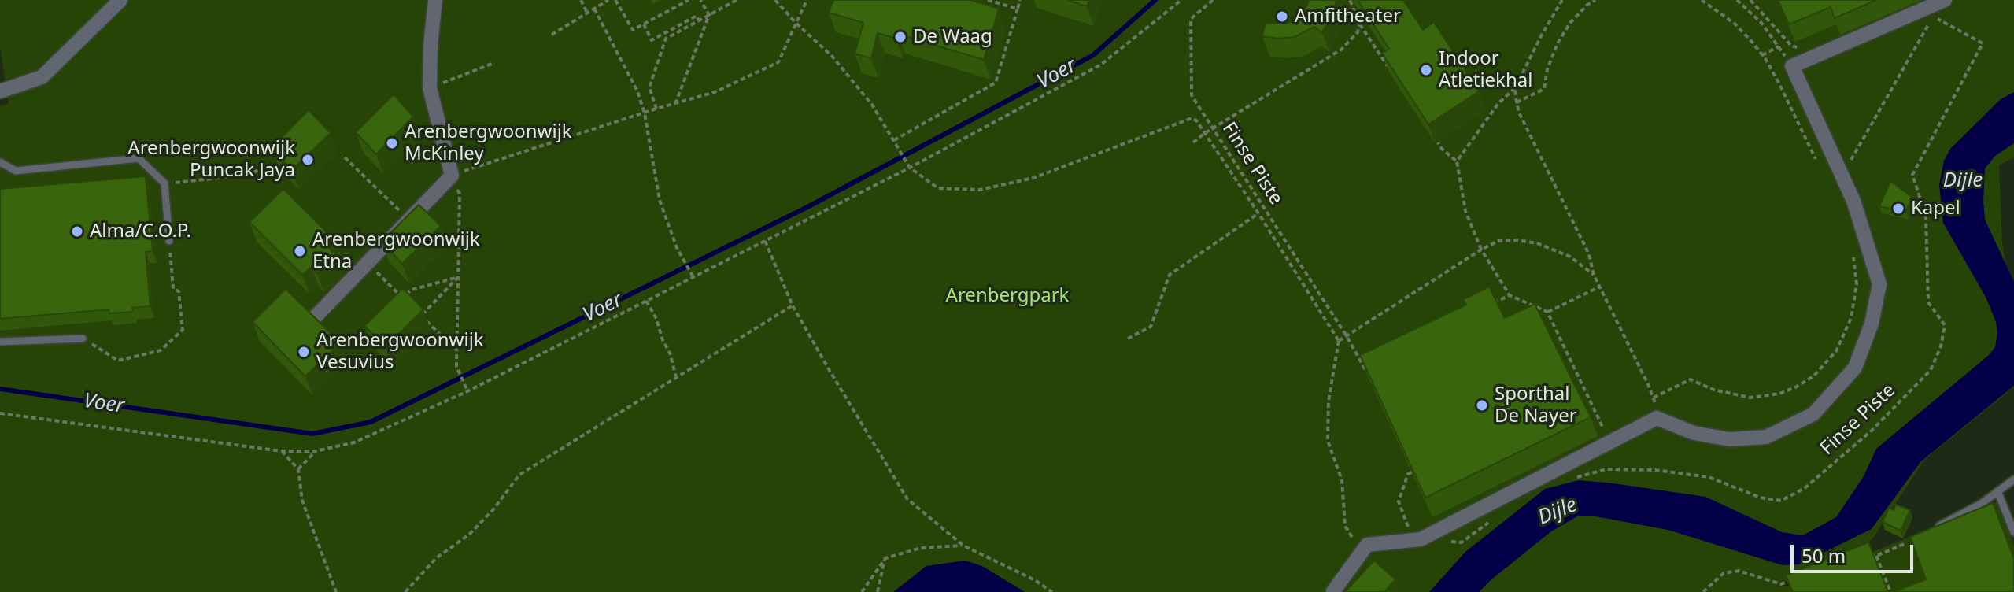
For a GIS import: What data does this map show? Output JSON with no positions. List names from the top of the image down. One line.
{"streets":{"path":["Finse Piste"]},"water":["Voer","Dijle"],"parks":["Arenbergpark"],"places":["Amfitheater","De Waag","Indoor Atletiekhal","Arenbergwoonwijk McKinley","Arenbergwoonwijk Puncak Jaya","Kapel","Alma/C.O.P.","Arenbergwoonwijk Etna","Arenbergwoonwijk Vesuvius","Sporthal De Nayer"],"scale_bar":"50 m"}
